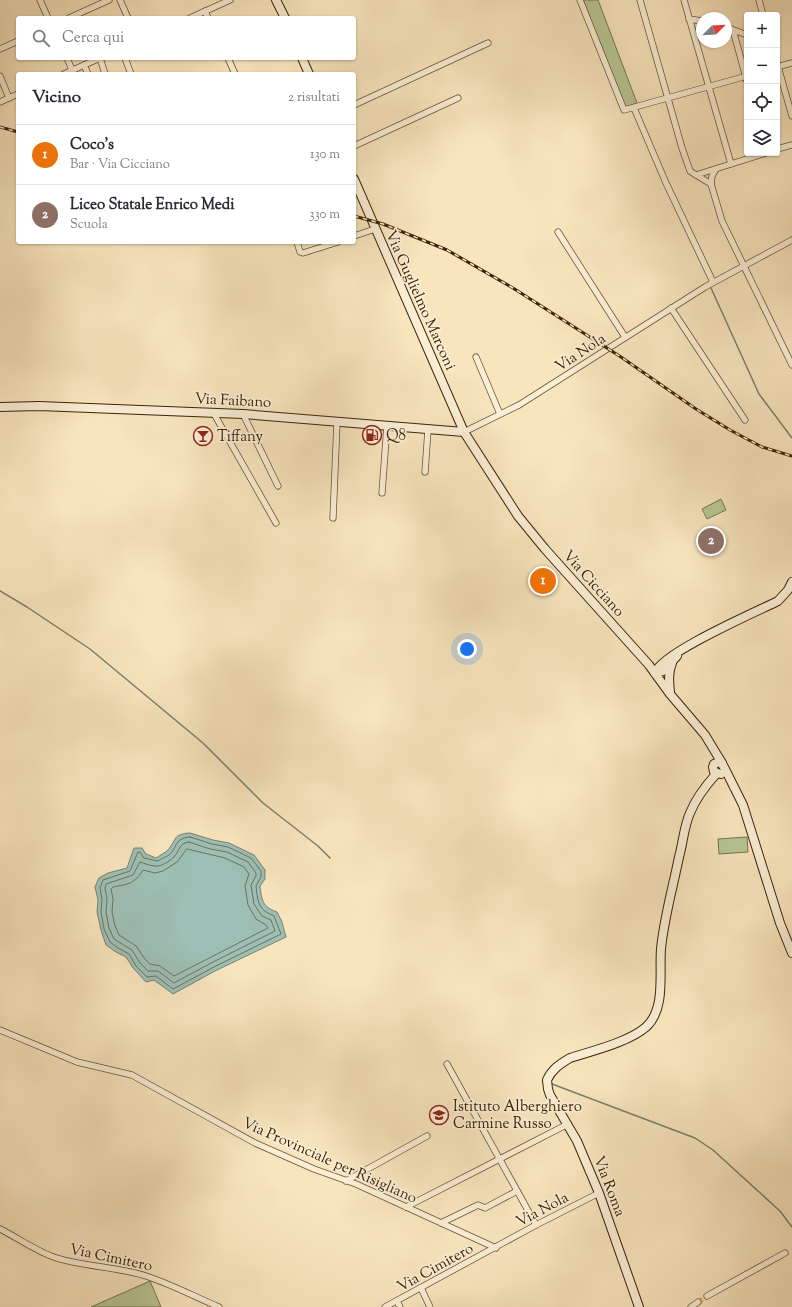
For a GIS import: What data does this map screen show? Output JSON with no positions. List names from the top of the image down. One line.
{"streets":{"street":["Via Guglielmo Marconi","Via Nola","Via Faibano","Via Cicciano","Via Provinciale per Risigliano","Via Roma","Via Cimitero"]},"crossings":[["Via Guglielmo Marconi","Via Nola"],["Via Guglielmo Marconi","Via Faibano"],["Via Guglielmo Marconi","Via Cicciano"],["Via Nola","Via Faibano"],["Via Nola","Via Cicciano"],["Via Nola","Via Provinciale per Risigliano"],["Via Nola","Via Roma"],["Via Nola","Via Cimitero"],["Via Faibano","Via Cicciano"],["Via Cicciano","Via Roma"],["Via Provinciale per Risigliano","Via Cimitero"]],"places":{"fuel station":["Q8"],"bar":["Tiffany"],"school or university":["Istituto Alberghiero Carmine Russo"]},"north":"top right","page":{"map_buttons":["+","−"],"search":"Cerca qui","heading":["Vicino","2 risultati"],"list":[{"mark":"1","name":"Coco's","note":"Bar · Via Cicciano","value":"130 m"},{"mark":"2","name":"Liceo Statale Enrico Medi","note":"Scuola","value":"330 m"}],"pins":["2","1"]}}
